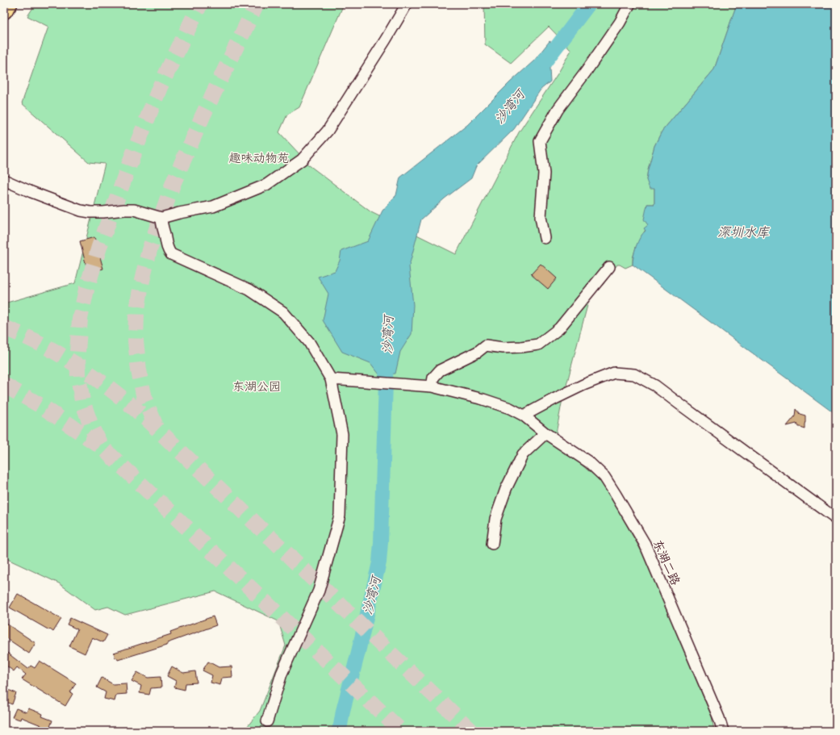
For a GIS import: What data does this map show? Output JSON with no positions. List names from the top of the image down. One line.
{"streets":{"street":["东湖二路"]},"water":["沙湾河","深圳水库"],"parks":["趣味动物苑","东湖公园"]}
